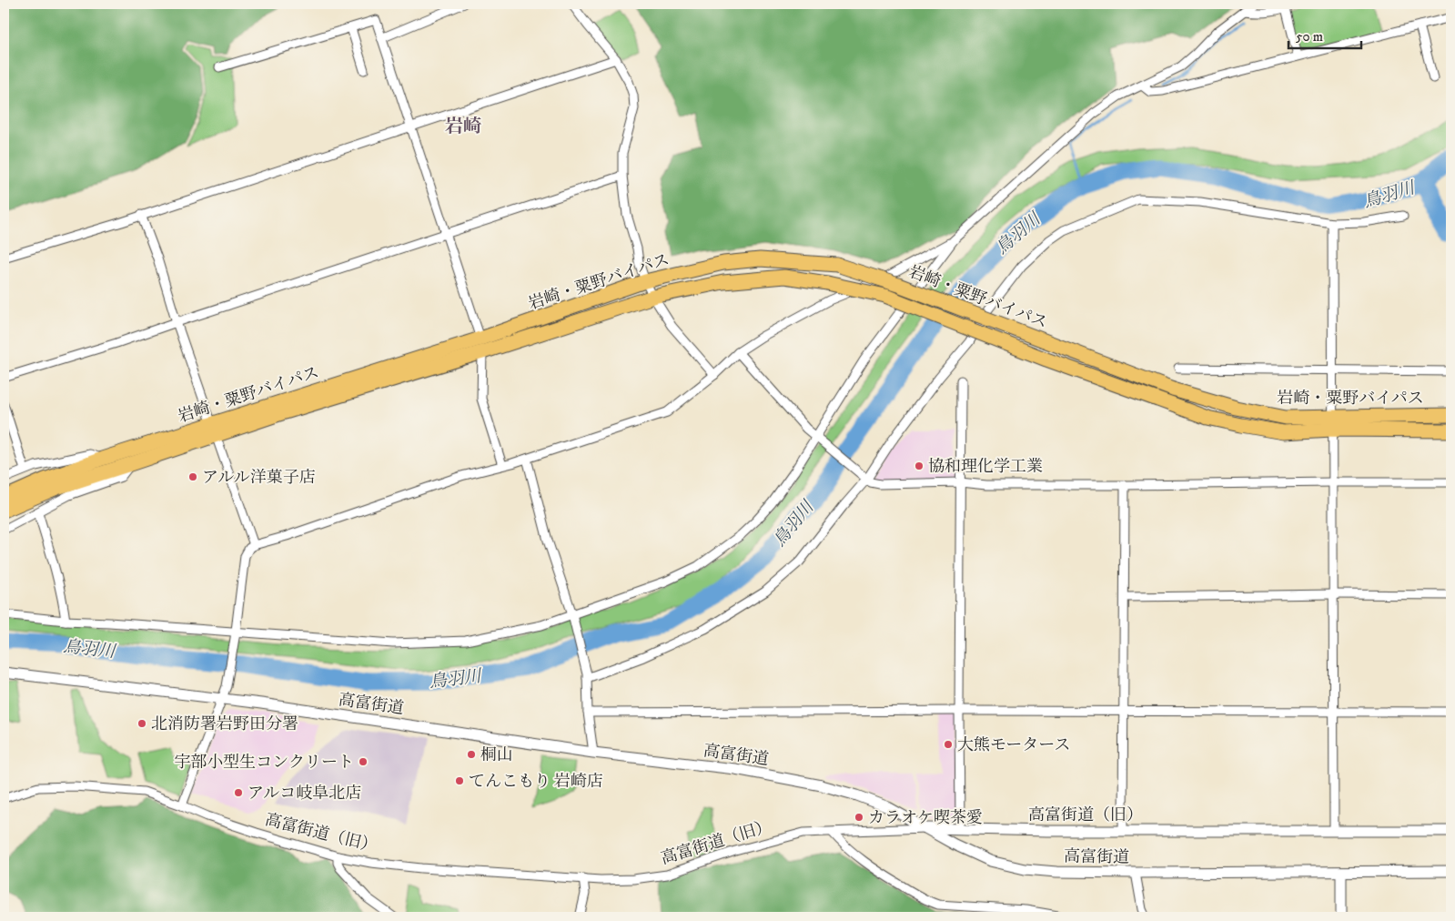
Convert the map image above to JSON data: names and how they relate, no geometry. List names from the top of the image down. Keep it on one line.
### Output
{"streets":{"highway":["岩崎・粟野バイパス"],"street":["高富街道","高富街道（旧）"]},"crossings":[["高富街道","高富街道（旧）"]],"districts":["岩崎"],"water":["鳥羽川"],"places":["協和理化学工業","アルル洋菓子店","北消防署岩野田分署","大熊モータース","桐山","宇部小型生コンクリート","てんこもり 岩崎店","アルコ岐阜北店","カラオケ喫茶愛"],"scale_bar":"50 m"}
